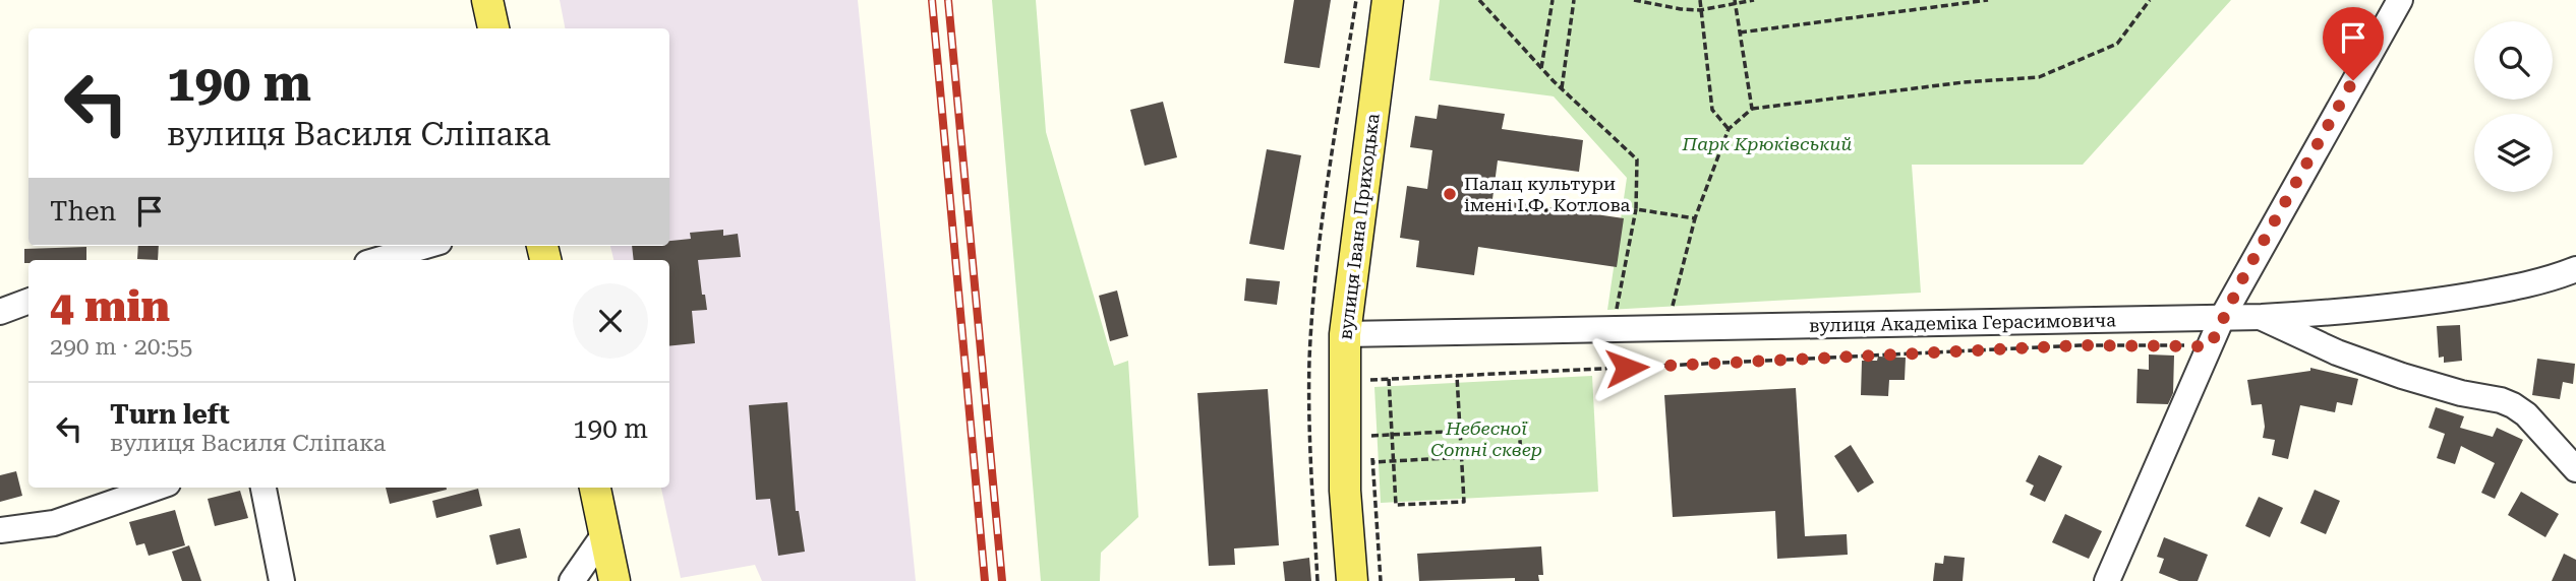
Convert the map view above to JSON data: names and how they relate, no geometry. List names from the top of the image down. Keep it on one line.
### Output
{"streets":{"main road":["вулиця Івана Приходька"],"street":["вулиця Академіка Герасимовича"]},"crossings":[["вулиця Івана Приходька","вулиця Академіка Герасимовича"]],"parks":["Парк Крюківський","Небесної Сотні сквер"],"places":["Палац культури імені І.Ф. Котлова"],"page":{"turn":["190 m","вулиця Василя Сліпака"],"then":"Then","heading":["4 min","290 m · 20:55"],"list":[{"name":"Turn left","note":"вулиця Василя Сліпака","value":"190 m"}]}}
